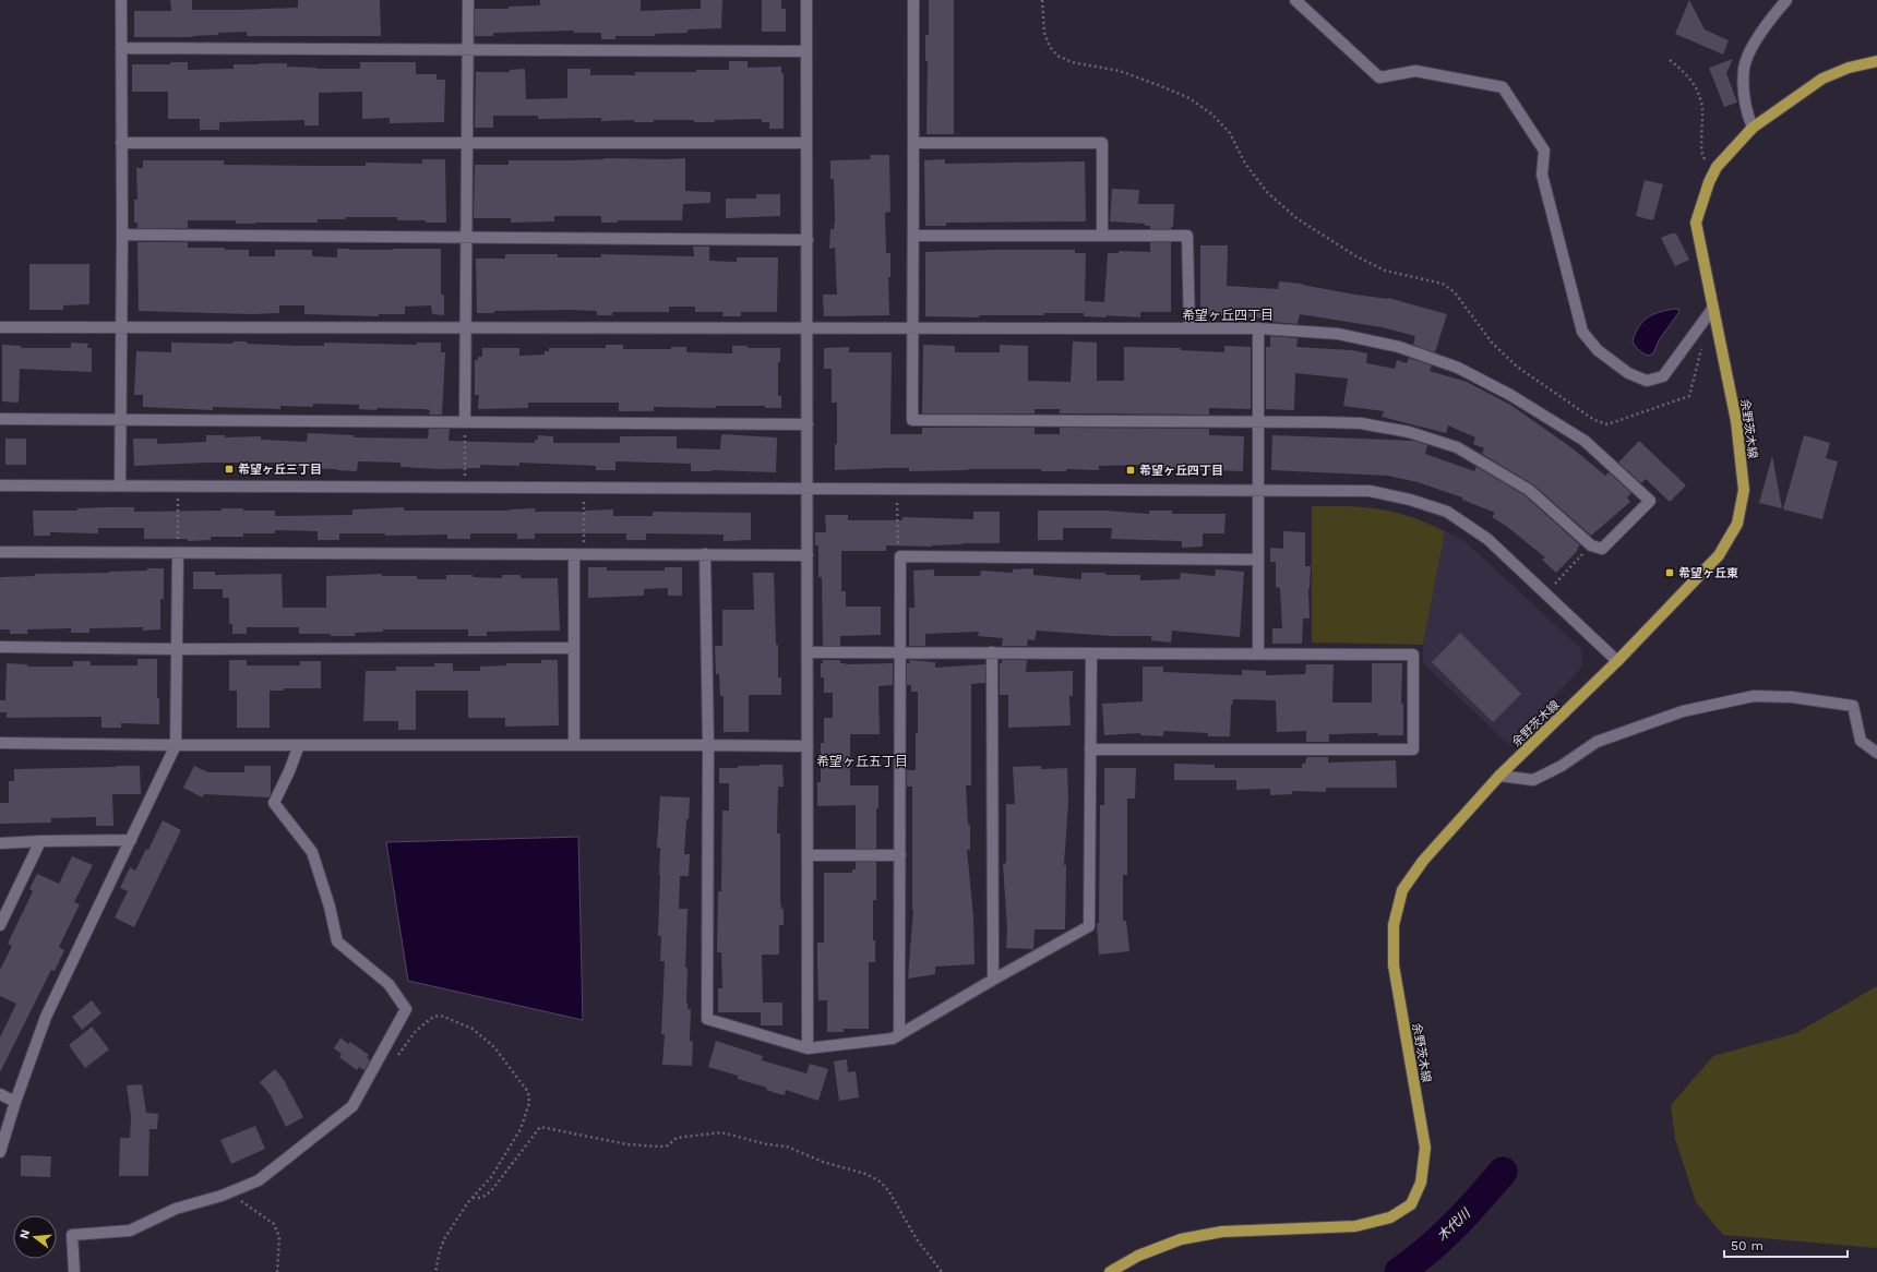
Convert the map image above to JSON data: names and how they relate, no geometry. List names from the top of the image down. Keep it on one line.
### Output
{"streets":{"main road":["余野茨木線"]},"districts":["希望ヶ丘四丁目","希望ヶ丘五丁目"],"water":["木代川"],"places":{"transit":["希望ヶ丘三丁目","希望ヶ丘四丁目","希望ヶ丘東"]},"scale_bar":"50 m","north":"left"}
